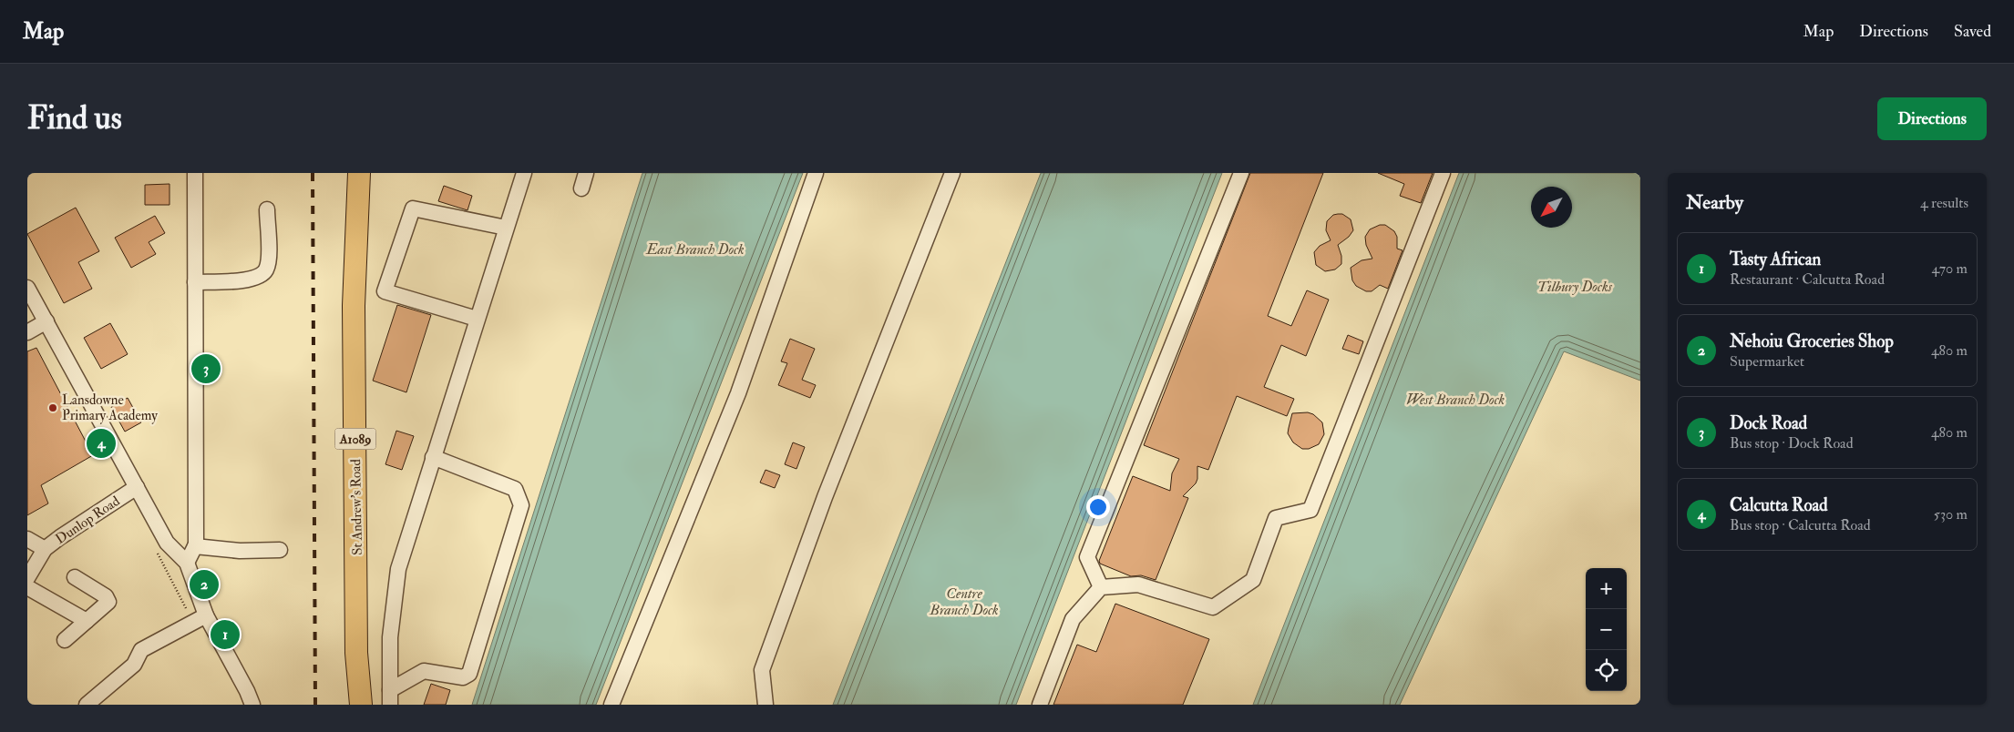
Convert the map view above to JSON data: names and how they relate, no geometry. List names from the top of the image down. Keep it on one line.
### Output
{"streets":{"highway":["A1089","St Andrew's Road"],"street":["Dunlop Road"]},"water":["East Branch Dock","Tilbury Docks","West Branch Dock","Centre Branch Dock"],"places":["Lansdowne Primary Academy"],"north":"bottom left","page":{"header":"Map","nav":["Map","Directions","Saved"],"buttons":"Directions","title":"Find us","heading":["Nearby","4 results"],"list":[{"mark":"1","name":"Tasty African","note":"Restaurant · Calcutta Road","value":"470 m"},{"mark":"2","name":"Nehoiu Groceries Shop","note":"Supermarket","value":"480 m"},{"mark":"3","name":"Dock Road","note":"Bus stop · Dock Road","value":"480 m"},{"mark":"4","name":"Calcutta Road","note":"Bus stop · Calcutta Road","value":"530 m"}],"pins":["3","4","2","1"],"map_buttons":["+","−"]}}
